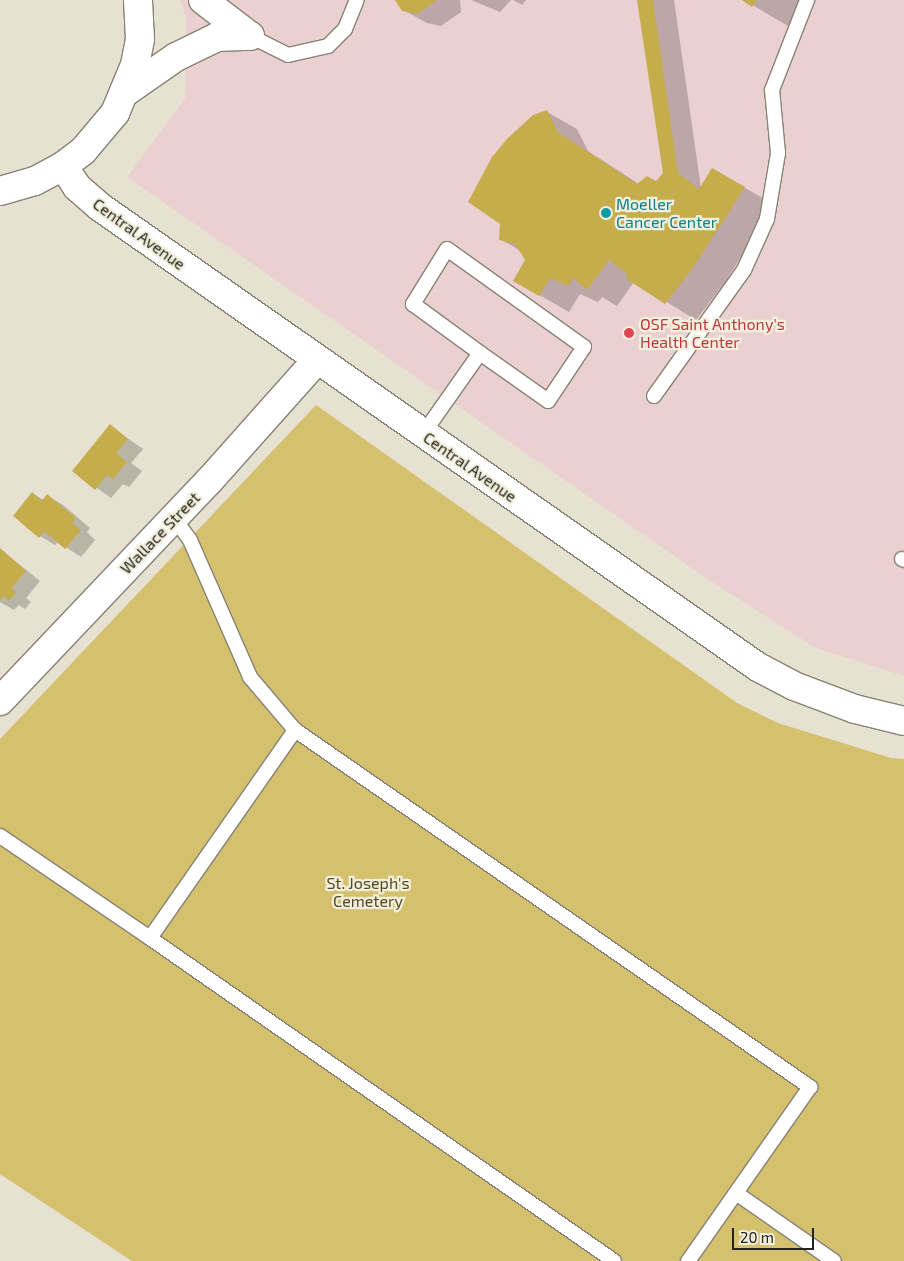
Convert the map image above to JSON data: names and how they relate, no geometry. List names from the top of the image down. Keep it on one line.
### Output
{"streets":{"street":["Central Avenue","Wallace Street"]},"crossings":[["Central Avenue","Wallace Street"]],"parks":["St. Joseph's Cemetery"],"places":["Moeller Cancer Center","OSF Saint Anthony's Health Center"],"scale_bar":"20 m"}
